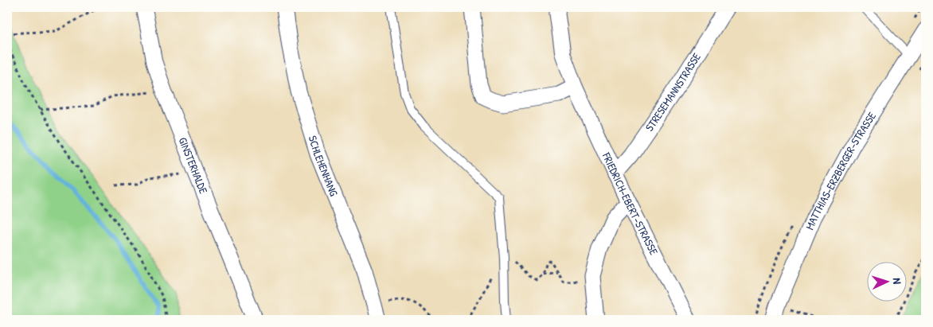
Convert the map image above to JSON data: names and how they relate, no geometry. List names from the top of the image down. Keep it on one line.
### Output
{"streets":{"street":["STRESEMANNSTRASSE","GINSTERHALDE","SCHLEHENHANG","MATTHIAS-ERZBERGER-STRASSE","FRIEDRICH-EBERT-STRASSE"]},"crossings":[["STRESEMANNSTRASSE","FRIEDRICH-EBERT-STRASSE"]],"north":"right"}
